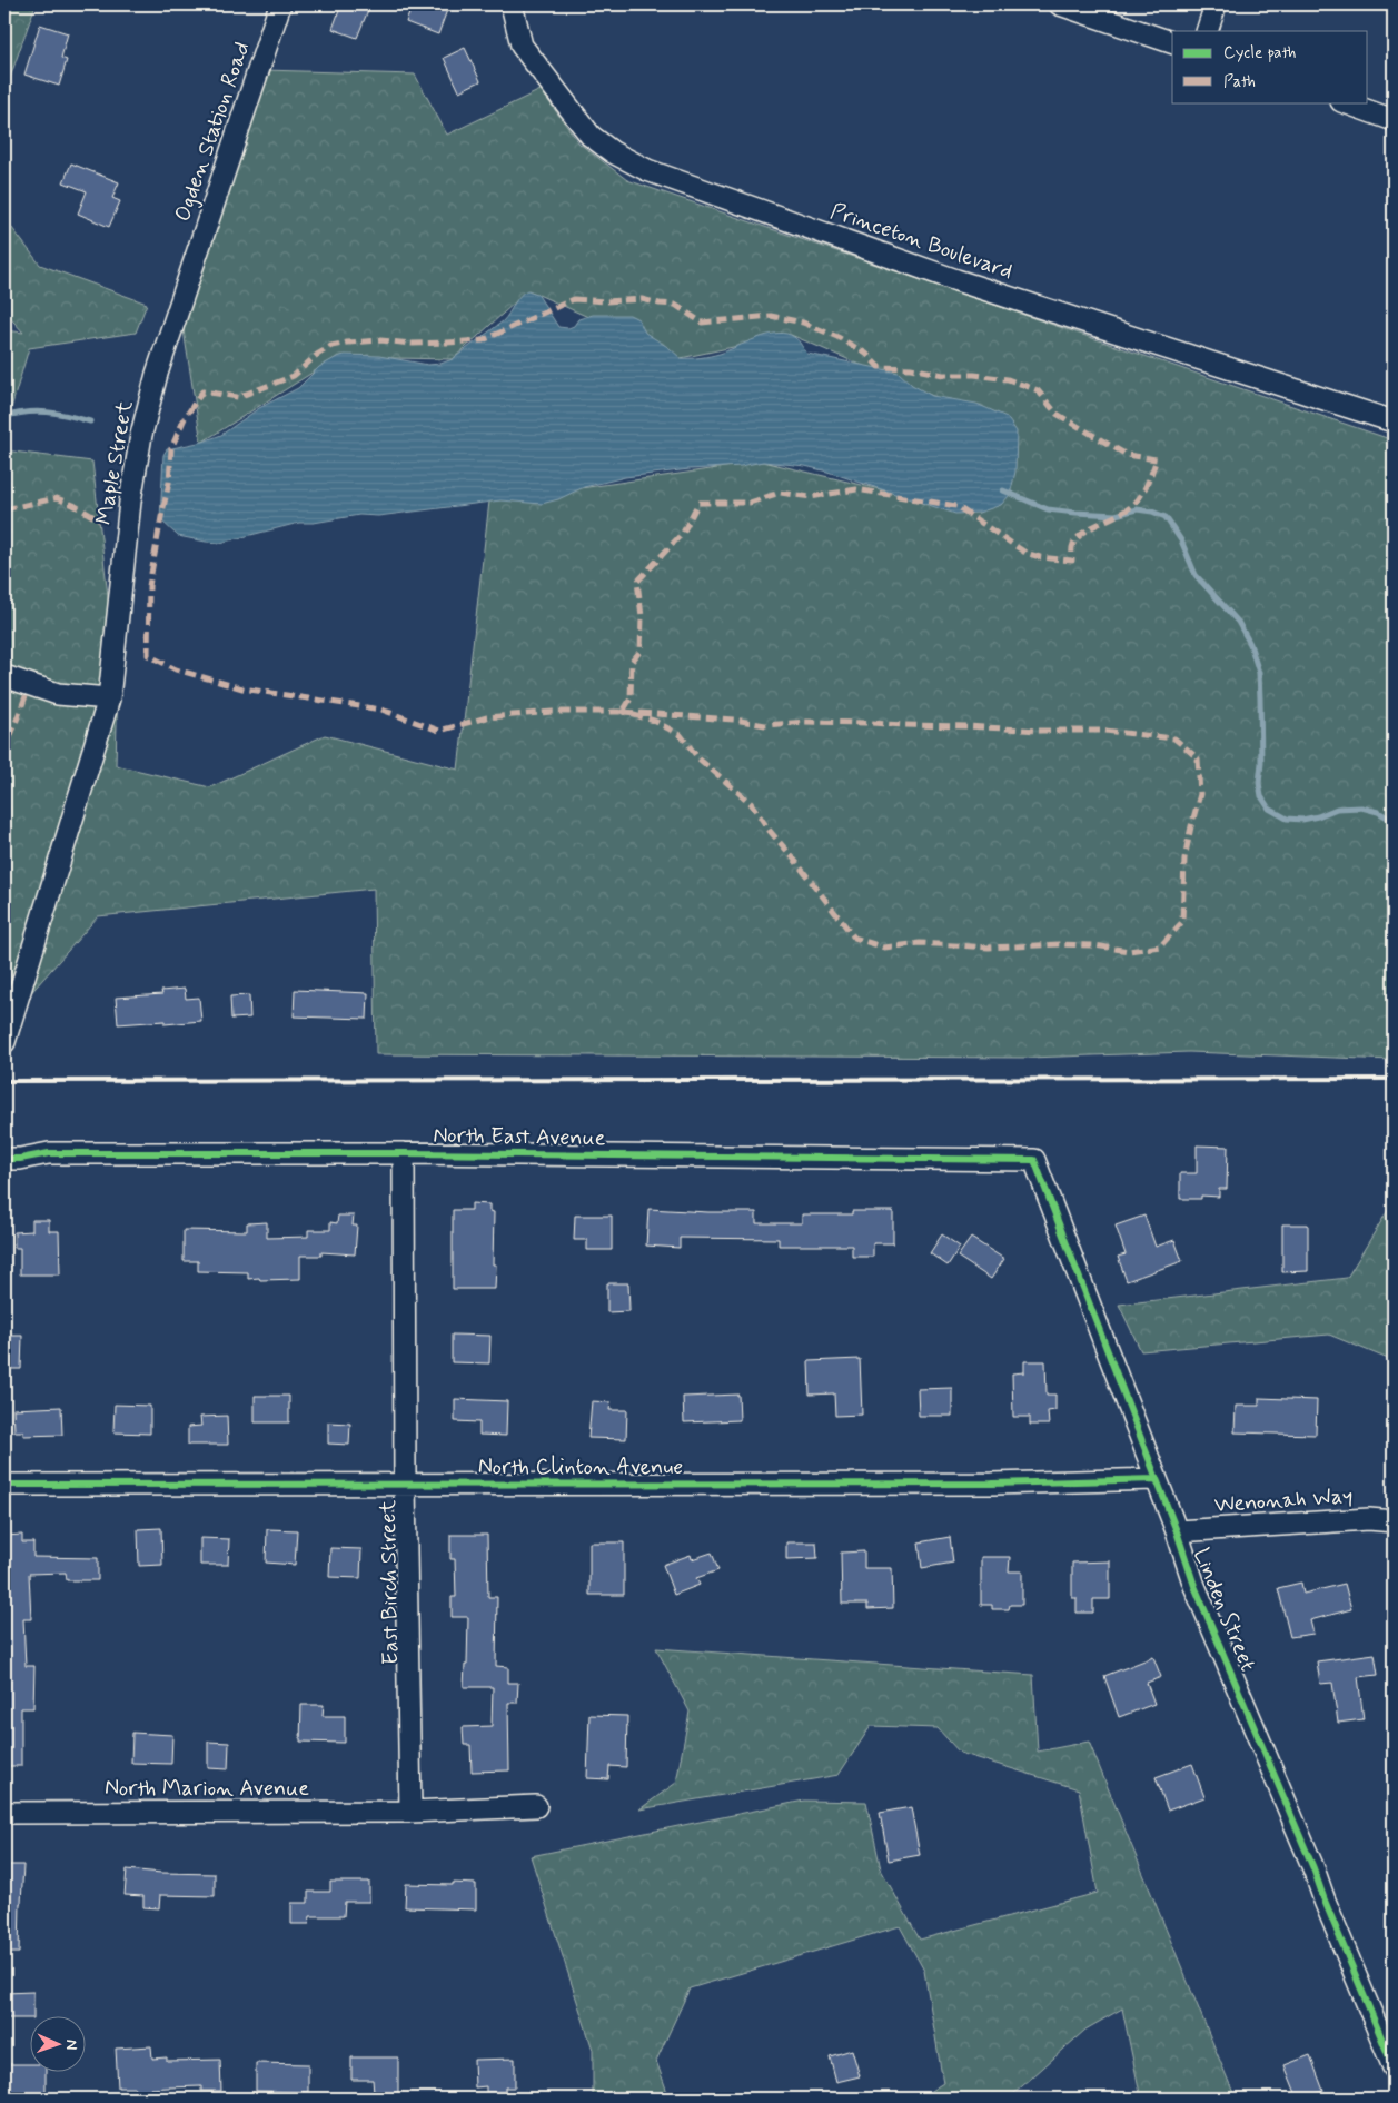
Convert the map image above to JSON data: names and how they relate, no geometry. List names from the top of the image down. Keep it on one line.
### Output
{"streets":{"street":["Ogden Station Road","Princeton Boulevard","Maple Street","North East Avenue","North Clinton Avenue","Wenonah Way","East Birch Street","Linden Street","North Marion Avenue"]},"crossings":[["Ogden Station Road","Maple Street"],["North East Avenue","East Birch Street"],["North East Avenue","Linden Street"],["North Clinton Avenue","East Birch Street"],["North Clinton Avenue","Linden Street"],["Wenonah Way","Linden Street"],["East Birch Street","North Marion Avenue"]],"legend":["Cycle path","Path"],"north":"right"}
